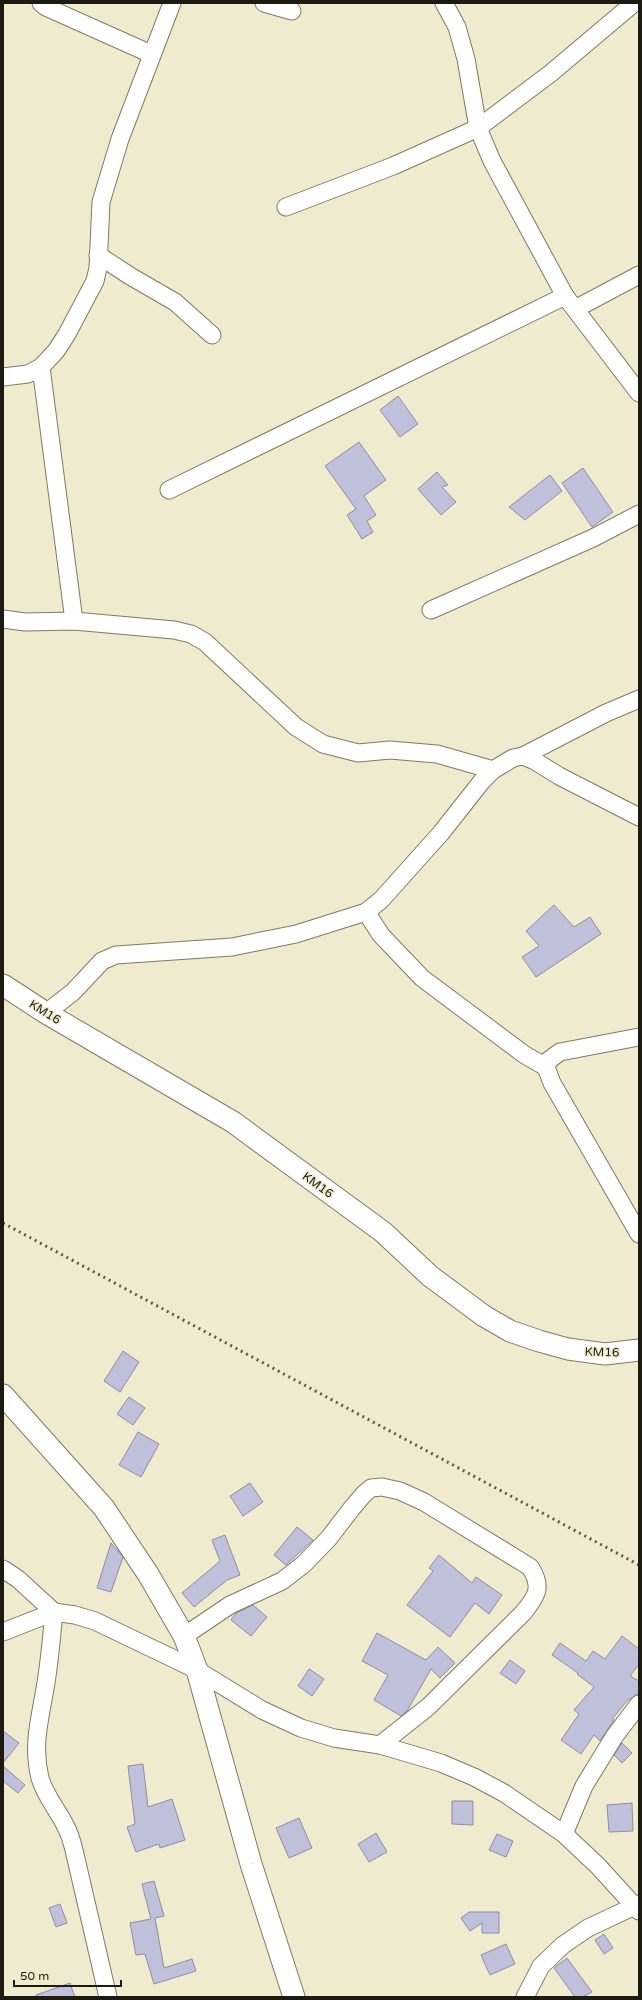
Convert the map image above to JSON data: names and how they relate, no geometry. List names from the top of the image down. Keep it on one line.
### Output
{"streets":{"street":["KM16"]},"scale_bar":"50 m"}
